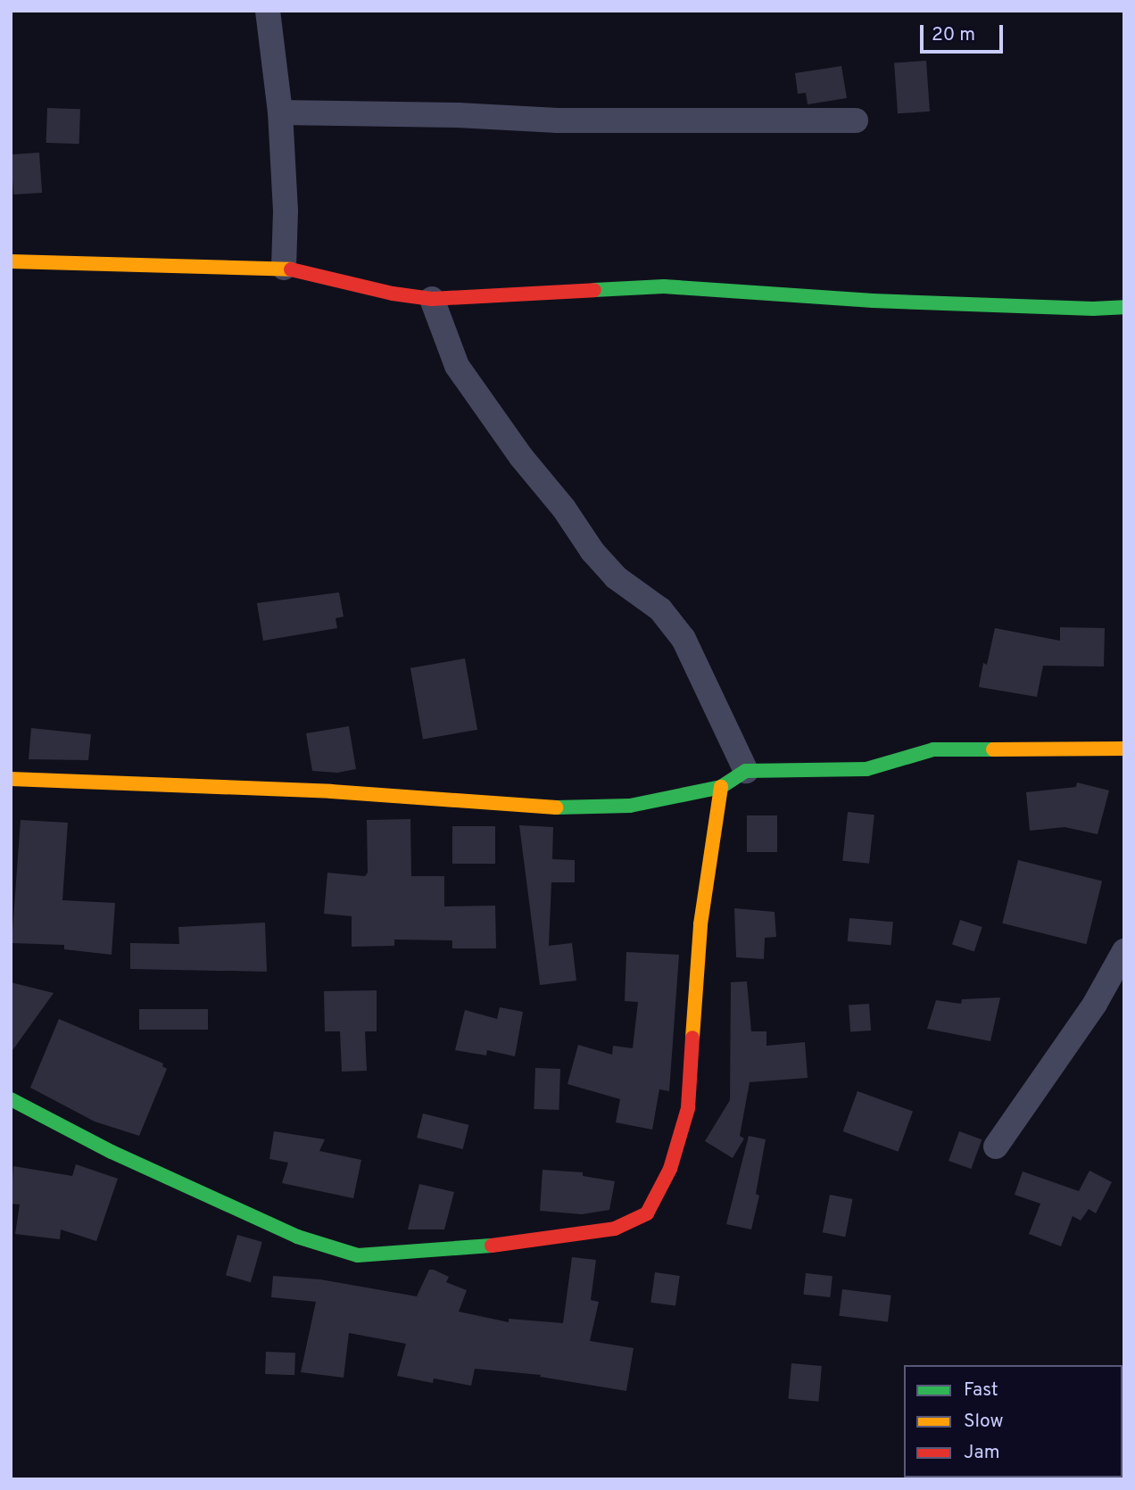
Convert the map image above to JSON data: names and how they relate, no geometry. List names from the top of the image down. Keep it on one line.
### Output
{"legend":["Fast","Slow","Jam"],"scale_bar":"20 m"}
